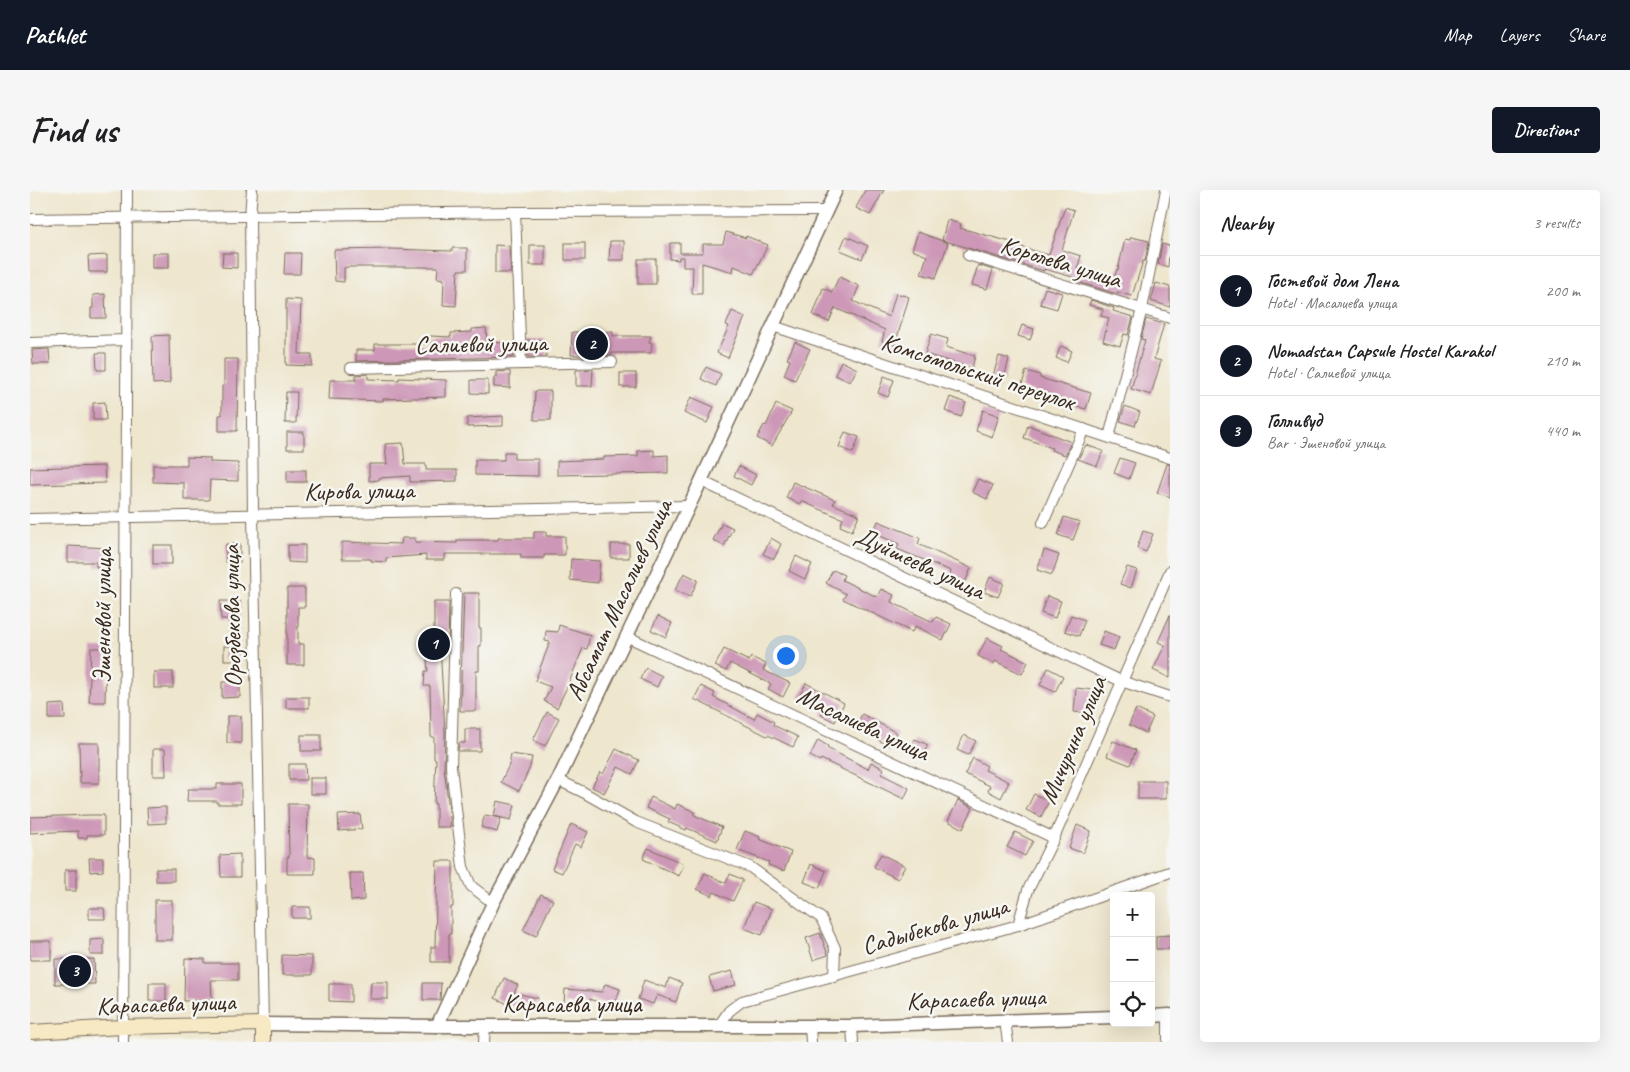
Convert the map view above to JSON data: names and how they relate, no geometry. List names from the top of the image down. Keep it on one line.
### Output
{"streets":{"main road":["Орозбекова улица","Карасаева улица"],"street":["Королева улица","Салиевой улица","Комсомольский переулок","Кирова улица","Дуйшеева улица","Абсамат Масалиев улица","Эшеновой улица","Масалиева улица","Мичурина улица","Садыбекова улица"]},"crossings":[["Королева улица","Комсомольский переулок"],["Комсомольский переулок","Абсамат Масалиев улица"],["Кирова улица","Абсамат Масалиев улица"],["Кирова улица","Эшеновой улица"],["Кирова улица","Орозбекова улица"],["Дуйшеева улица","Абсамат Масалиев улица"],["Дуйшеева улица","Мичурина улица"],["Абсамат Масалиев улица","Масалиева улица"],["Абсамат Масалиев улица","Карасаева улица"],["Эшеновой улица","Карасаева улица"],["Орозбекова улица","Карасаева улица"],["Масалиева улица","Мичурина улица"],["Мичурина улица","Садыбекова улица"],["Садыбекова улица","Карасаева улица"]],"page":{"header":"Pathlet","nav":["Map","Layers","Share"],"buttons":"Directions","title":"Find us","heading":["Nearby","3 results"],"list":[{"mark":"1","name":"Гостевой дом Лена","note":"Hotel · Масалиева улица","value":"200 m"},{"mark":"2","name":"Nomadstan Capsule Hostel Karakol","note":"Hotel · Салиевой улица","value":"210 m"},{"mark":"3","name":"Голливуд","note":"Bar · Эшеновой улица","value":"440 m"}],"pins":["2","1","3"],"map_buttons":["+","−"]}}
